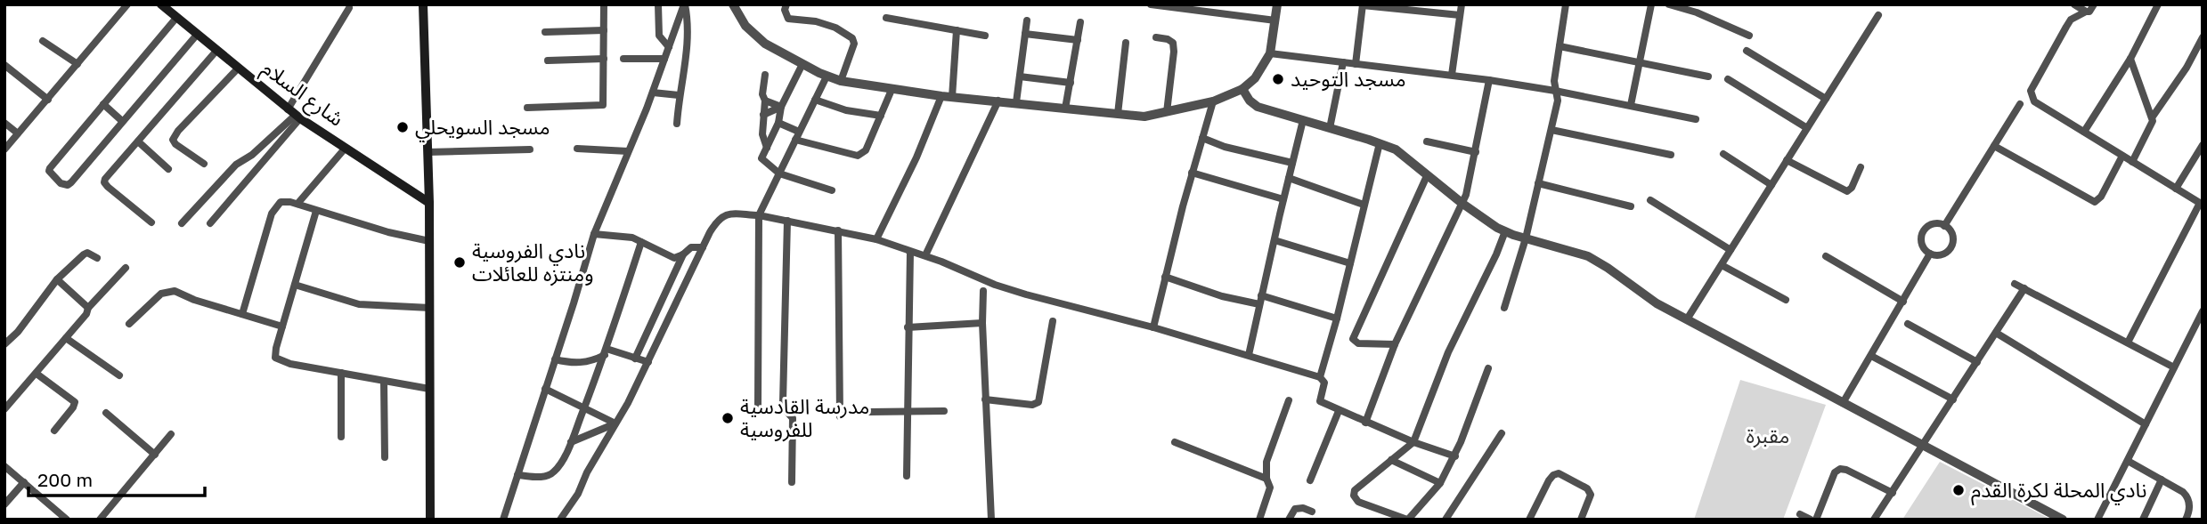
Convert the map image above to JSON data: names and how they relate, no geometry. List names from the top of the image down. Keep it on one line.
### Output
{"streets":{"main road":["شارع السلام"]},"parks":["مقبرة"],"places":["مسجد التوحيد","مسجد السويحلي","نادي الفروسية ومنتزه للعائلات","مدرسة القادسية للفروسية","نادي المحلة لكرة القدم"],"scale_bar":"200 m"}
